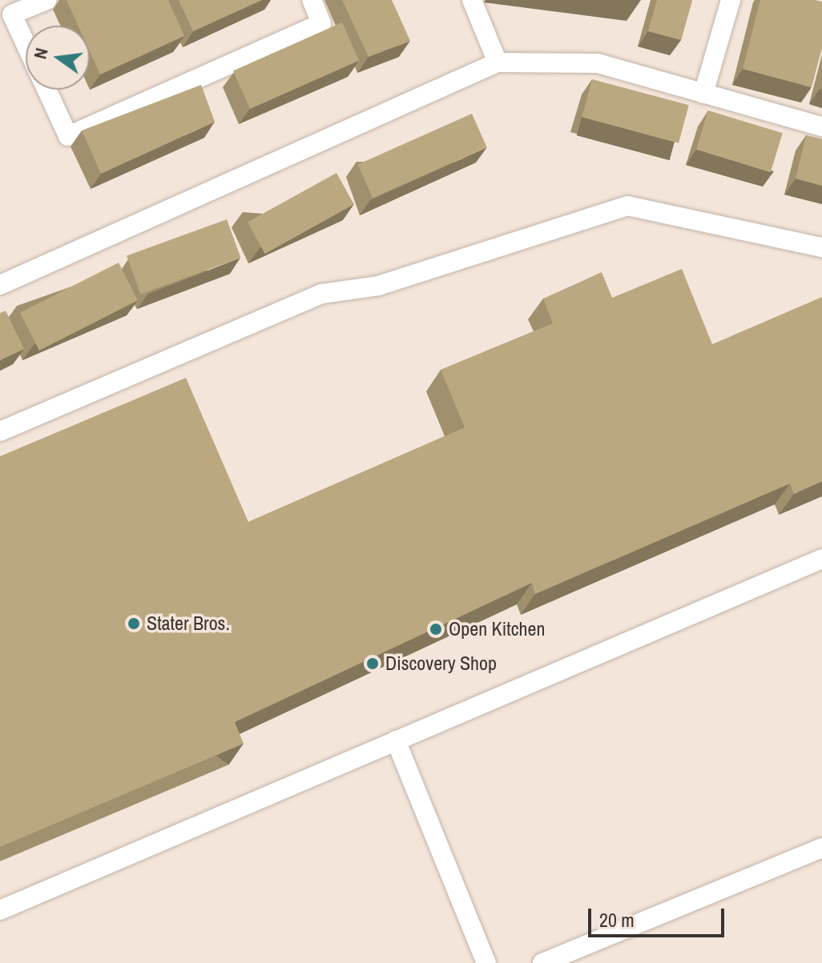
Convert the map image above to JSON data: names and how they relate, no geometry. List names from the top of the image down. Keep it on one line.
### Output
{"places":["Stater Bros.","Open Kitchen","Discovery Shop"],"scale_bar":"20 m","north":"left"}
